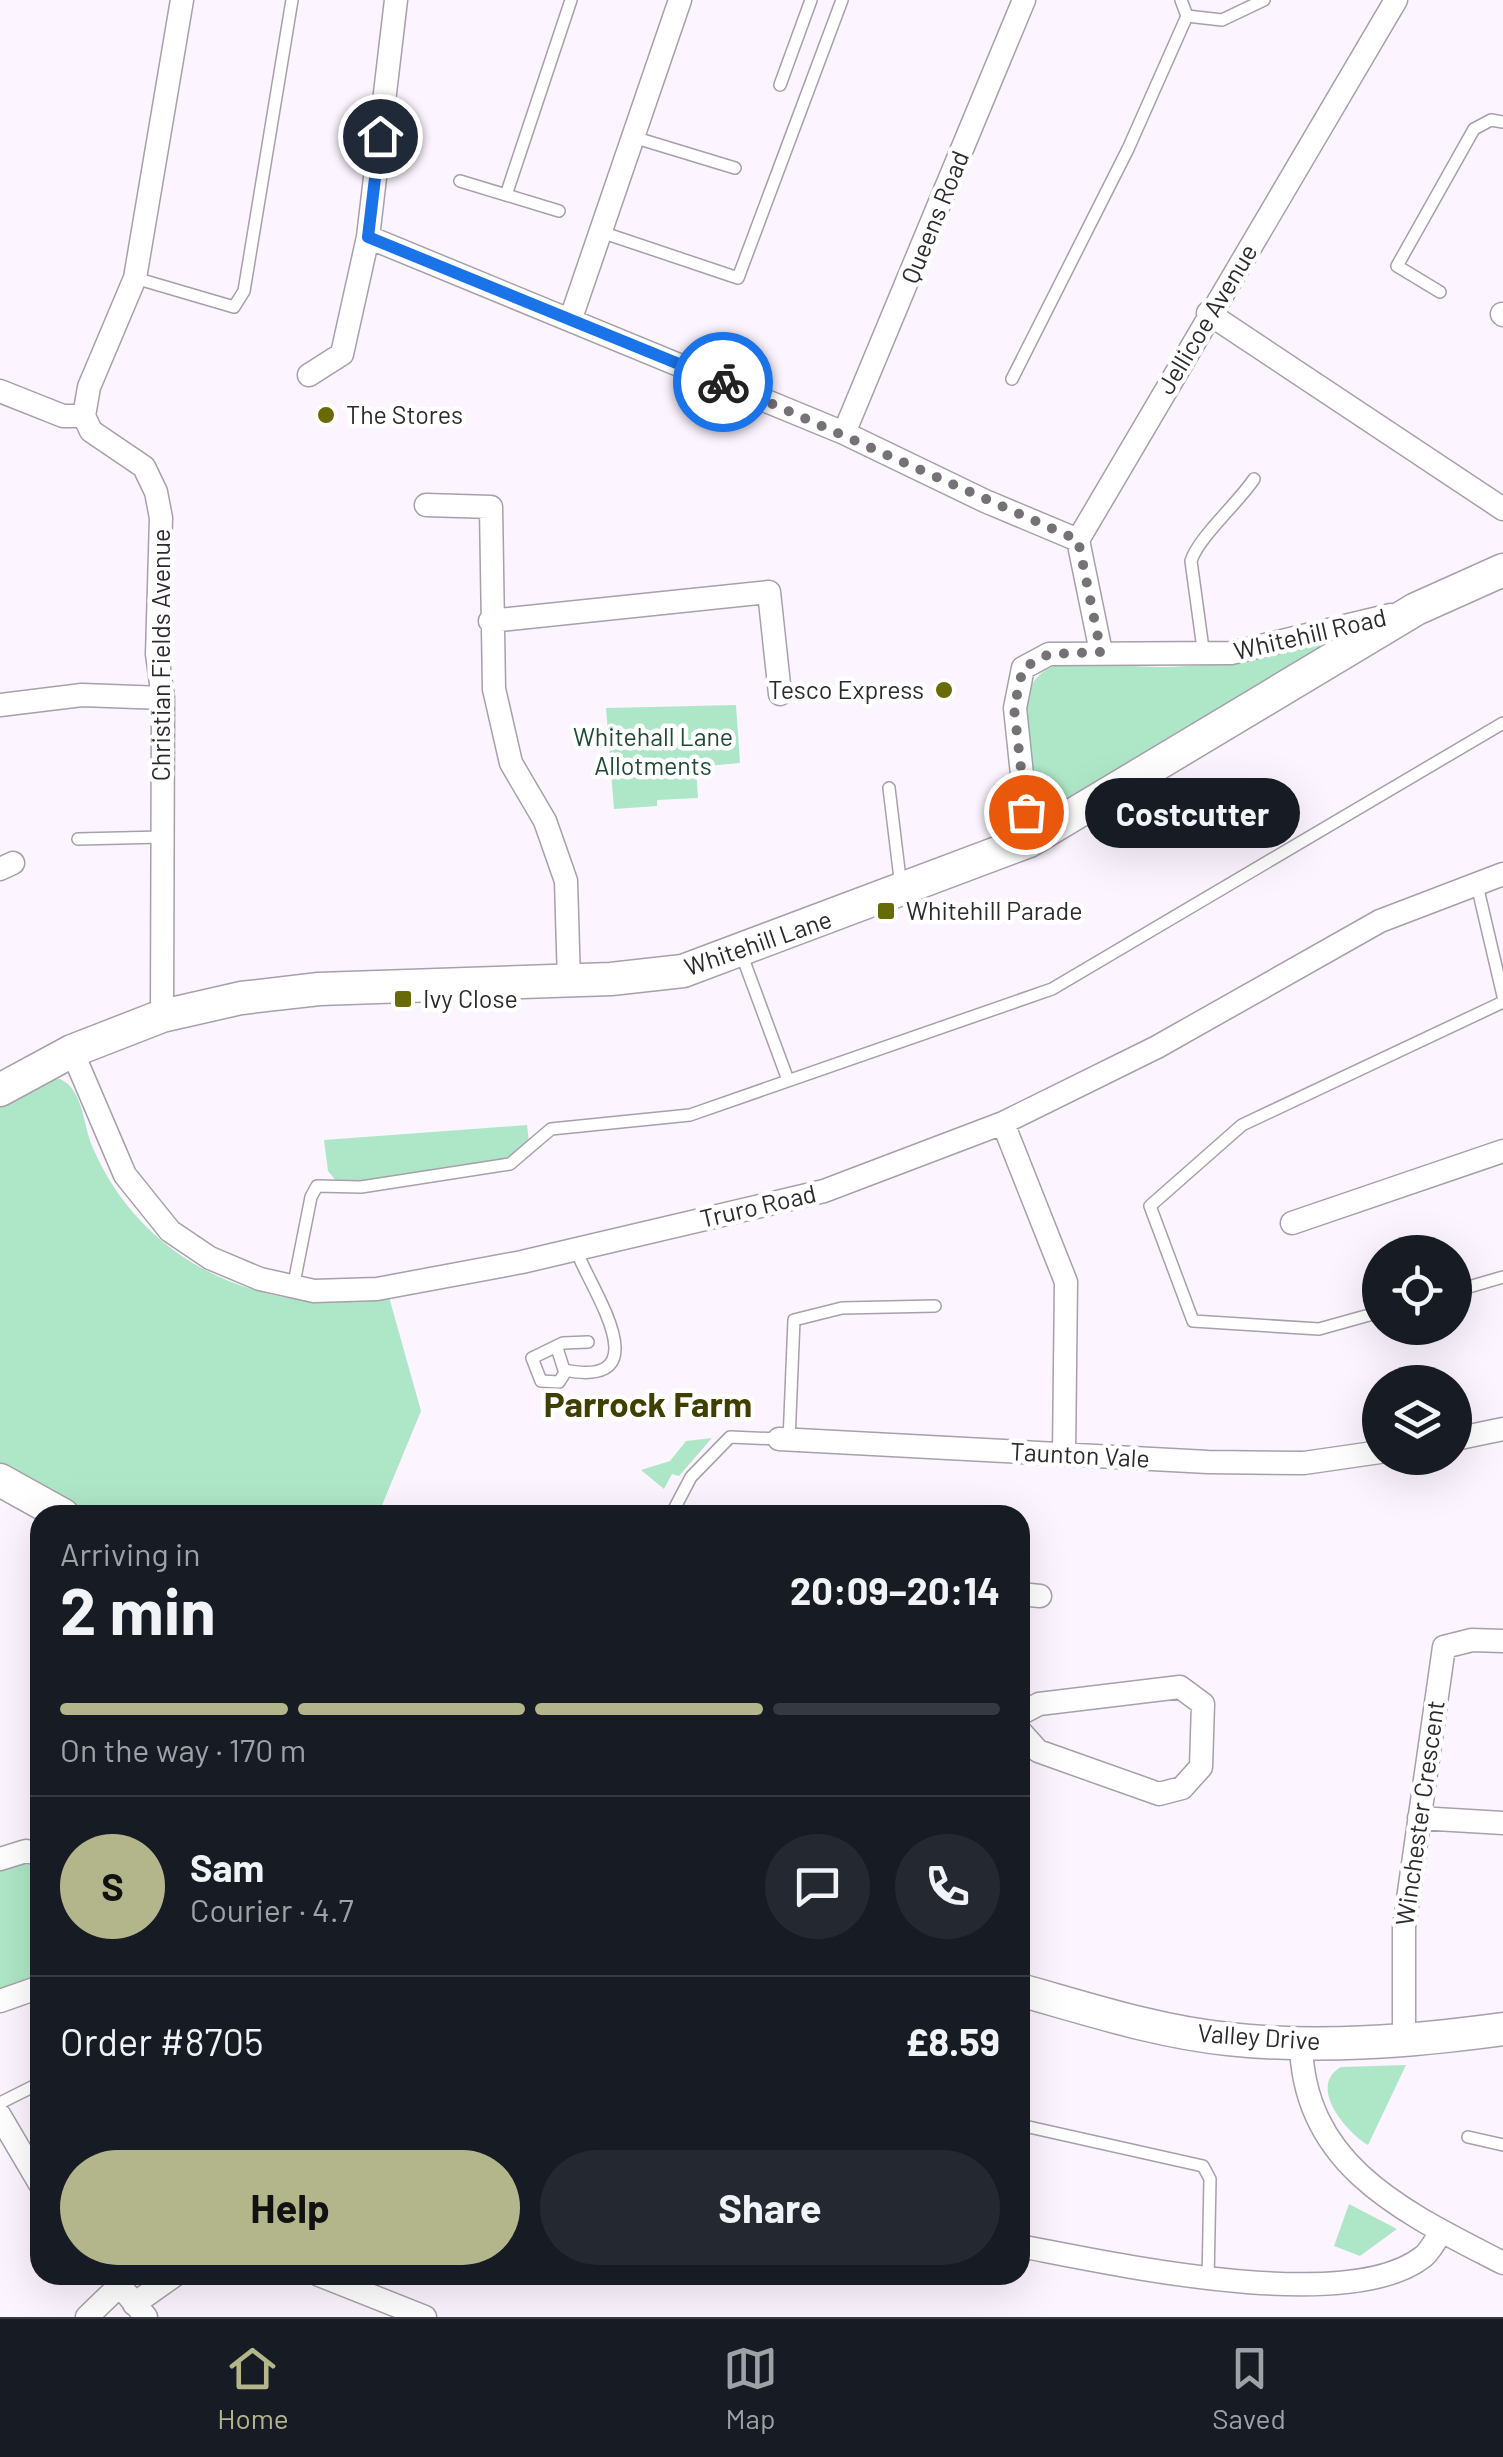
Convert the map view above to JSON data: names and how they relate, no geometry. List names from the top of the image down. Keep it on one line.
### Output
{"streets":{"street":["Queens Road","Jellicoe Avenue","Whitehill Road","Christian Fields Avenue","Whitehill Lane","Truro Road","Taunton Vale","Winchester Crescent","Valley Drive"]},"crossings":[["Whitehill Road","Whitehill Lane"],["Christian Fields Avenue","Whitehill Lane"],["Whitehill Lane","Truro Road"],["Winchester Crescent","Valley Drive"]],"districts":["Parrock Farm"],"parks":["Whitehall Lane Allotments"],"places":{"other":["The Stores","Tesco Express","Costcutter"],"transit":["Whitehill Parade","Ivy Close"]},"page":{"bubble":"Costcutter","heading":["2 min","Arriving in","20:09–20:14"],"panel":["Sam","Courier · 4.7","Order #8705","£8.59"],"bar":"On the way · 170 m","round":"S","buttons":["Help","Share"],"tabs":["Home","Map","Saved"]}}
